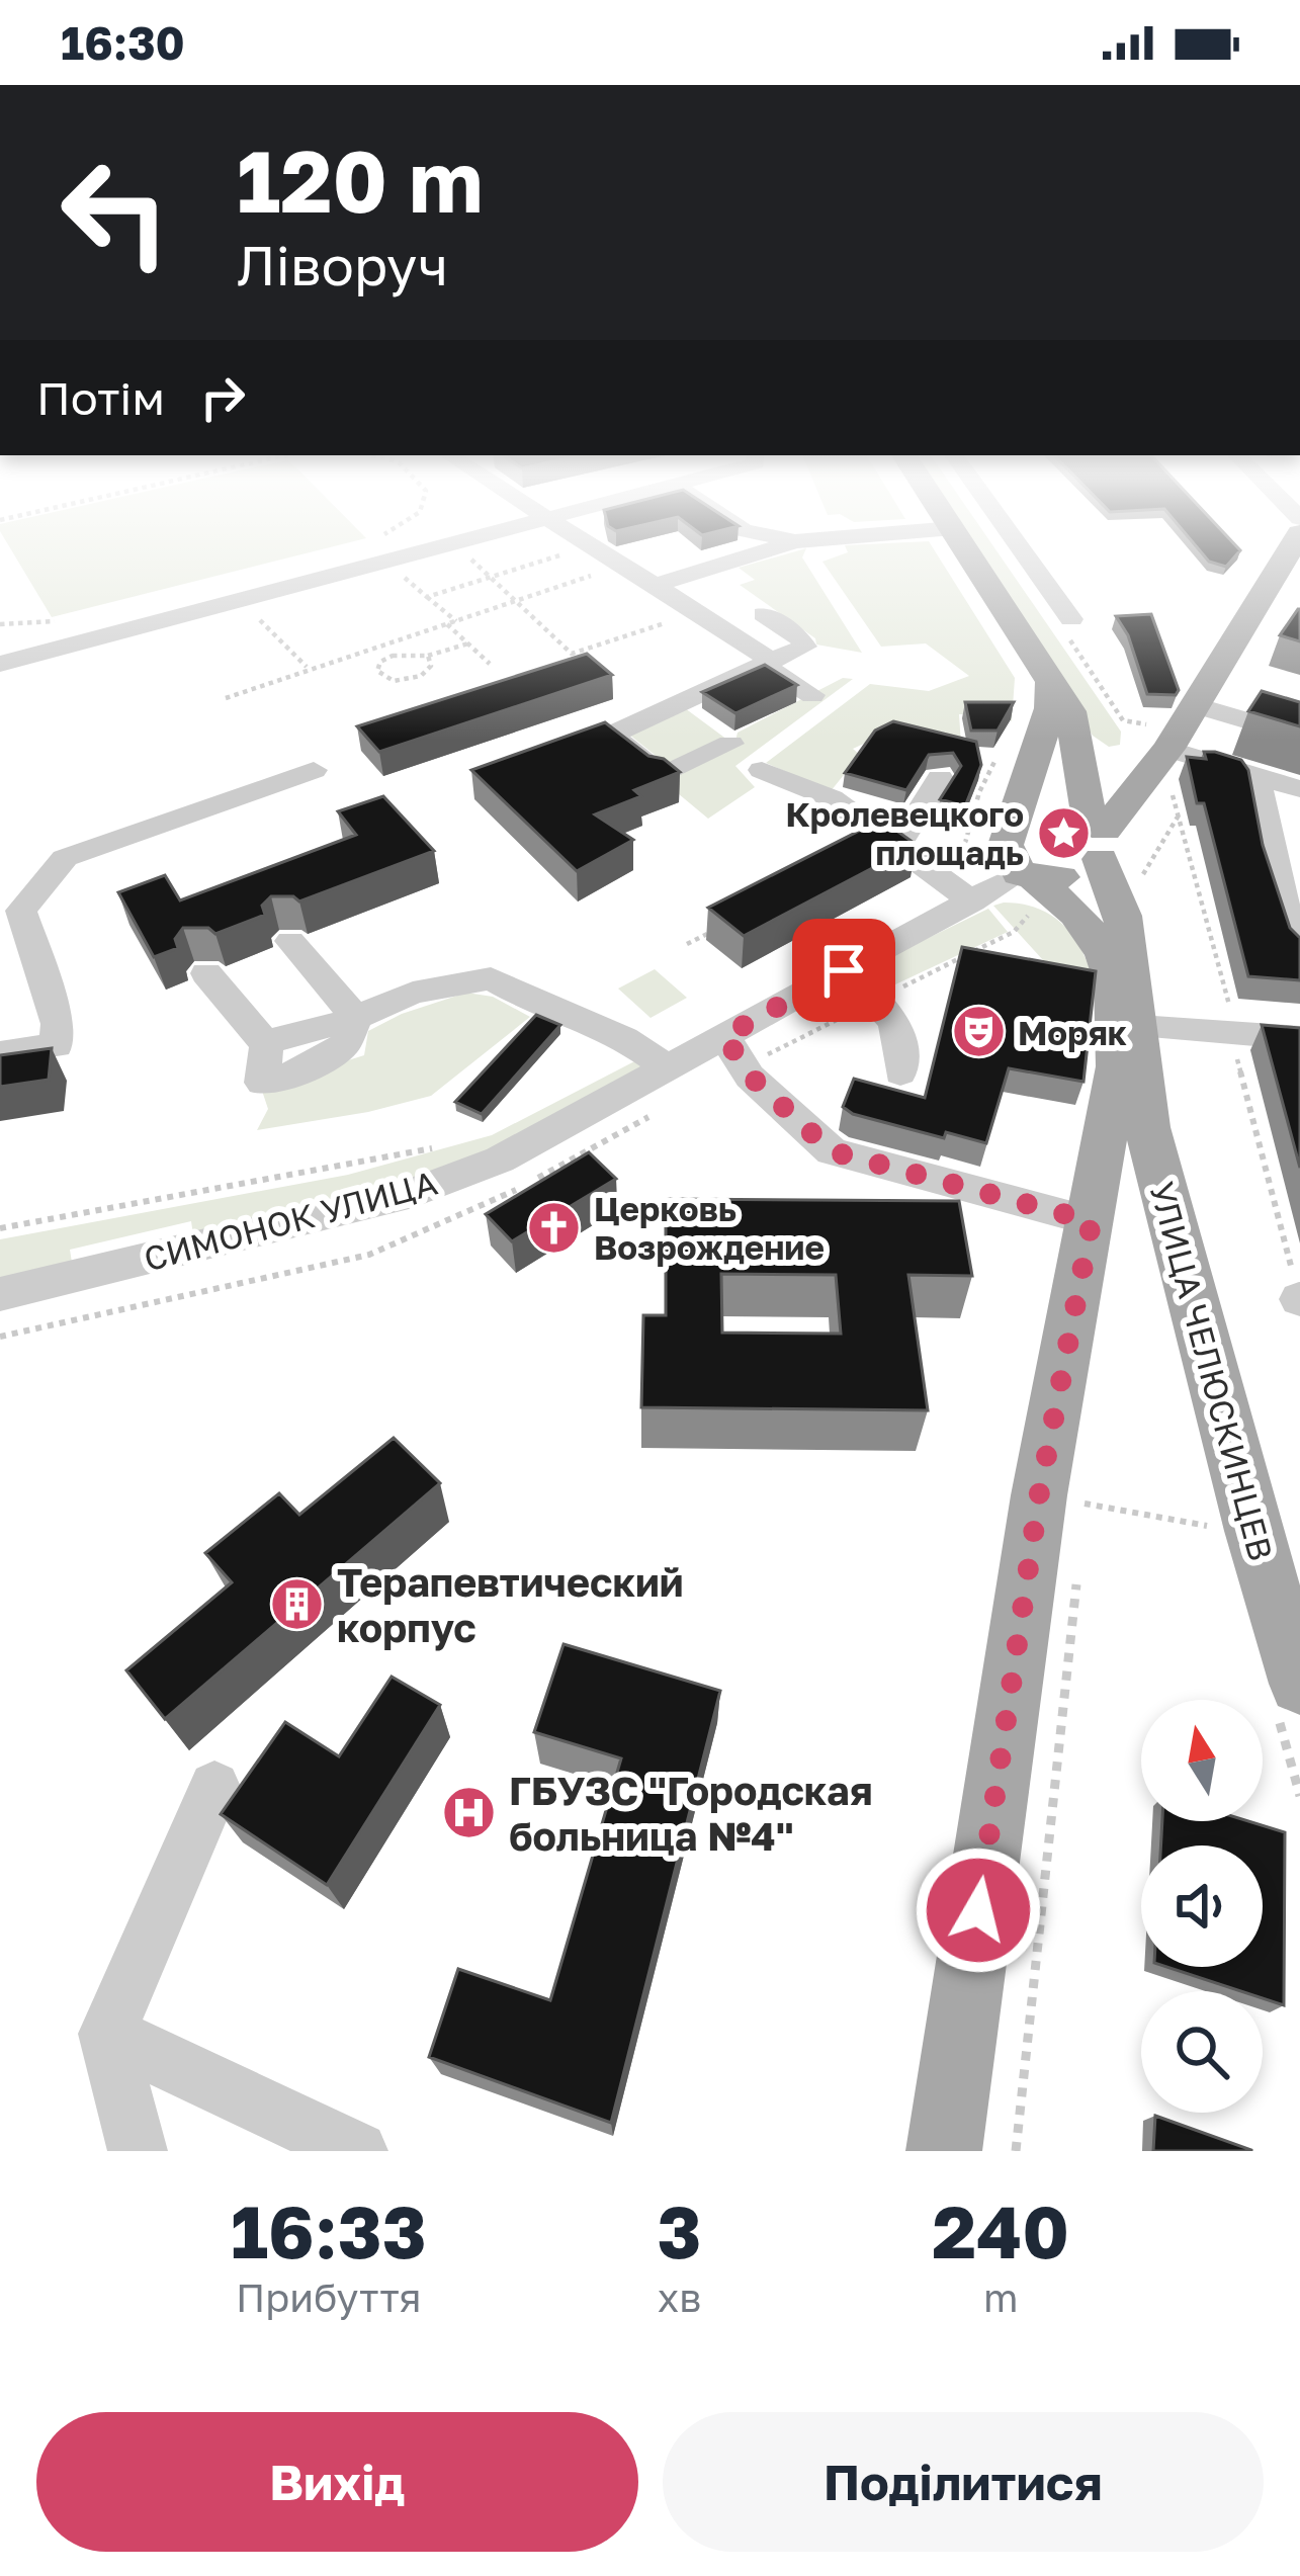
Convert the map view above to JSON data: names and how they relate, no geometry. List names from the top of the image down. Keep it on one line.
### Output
{"streets":{"main road":["УЛИЦА ЧЕЛЮСКИНЦЕВ"],"street":["СИМОНОК УЛИЦА"]},"places":{"place":["Кролевецкого площадь"],"theatre":["Моряк"],"church":["Церковь Возрождение"],"building":["Терапевтический корпус"],"hospital":["ГБУЗС \"Городская больница №4\""]},"north":"top","page":{"status":"16:30","turn":["120 m","Ліворуч"],"then":"Потім","eta":["16:33","Прибуття","3","хв","240","m"],"buttons":["Вихід","Поділитися"]}}
